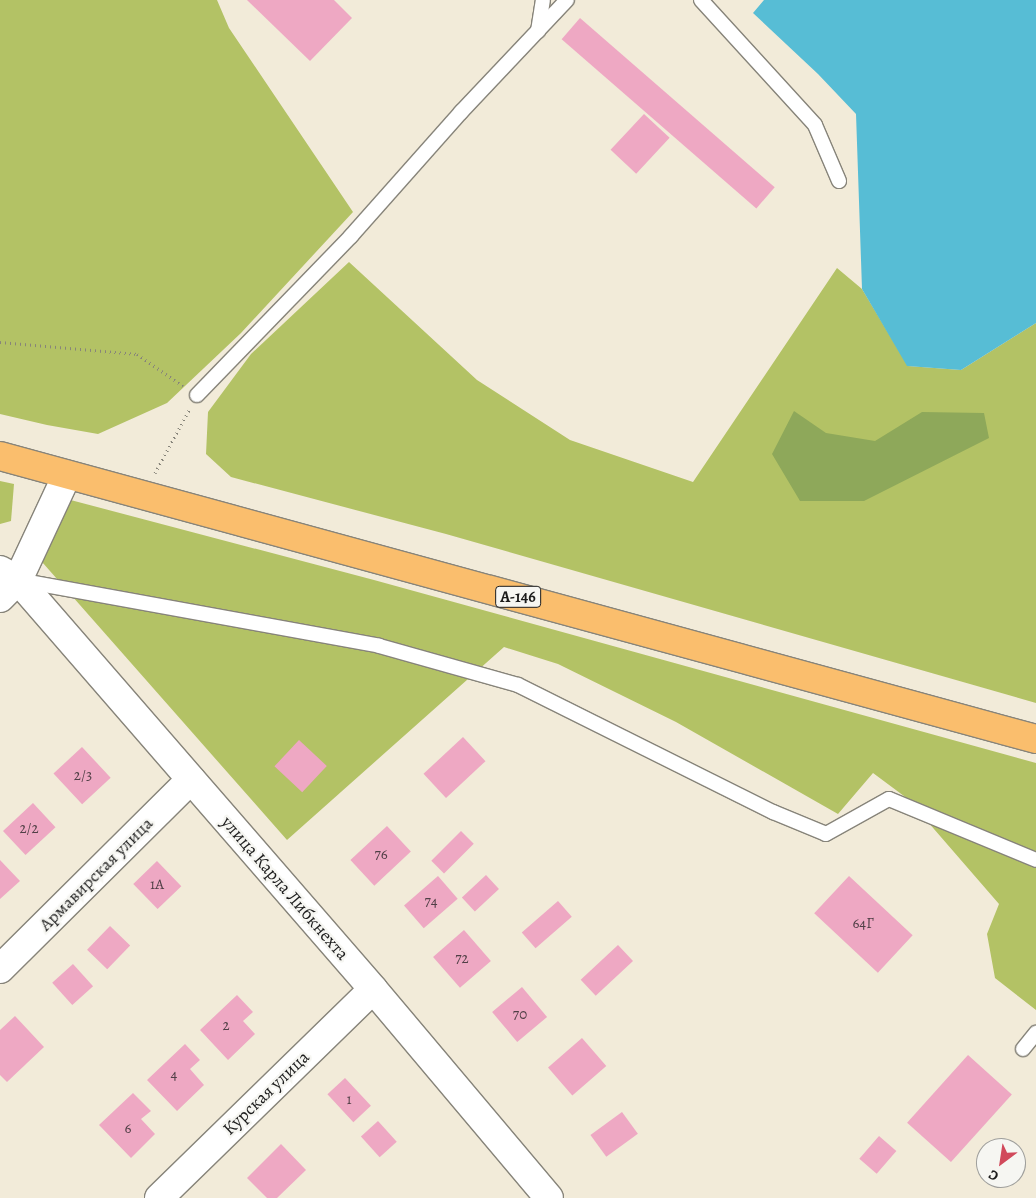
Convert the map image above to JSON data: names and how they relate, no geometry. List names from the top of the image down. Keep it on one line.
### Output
{"streets":{"highway":["А-146"],"street":["Армавирская улица","улица Карла Либкнехта","Курская улица"]},"crossings":[["Армавирская улица","улица Карла Либкнехта"],["улица Карла Либкнехта","Курская улица"]],"house_numbers":["2/3","2/2","76","1А","74","64Г","72","70","2","4","1","6"],"north":"bottom left"}
